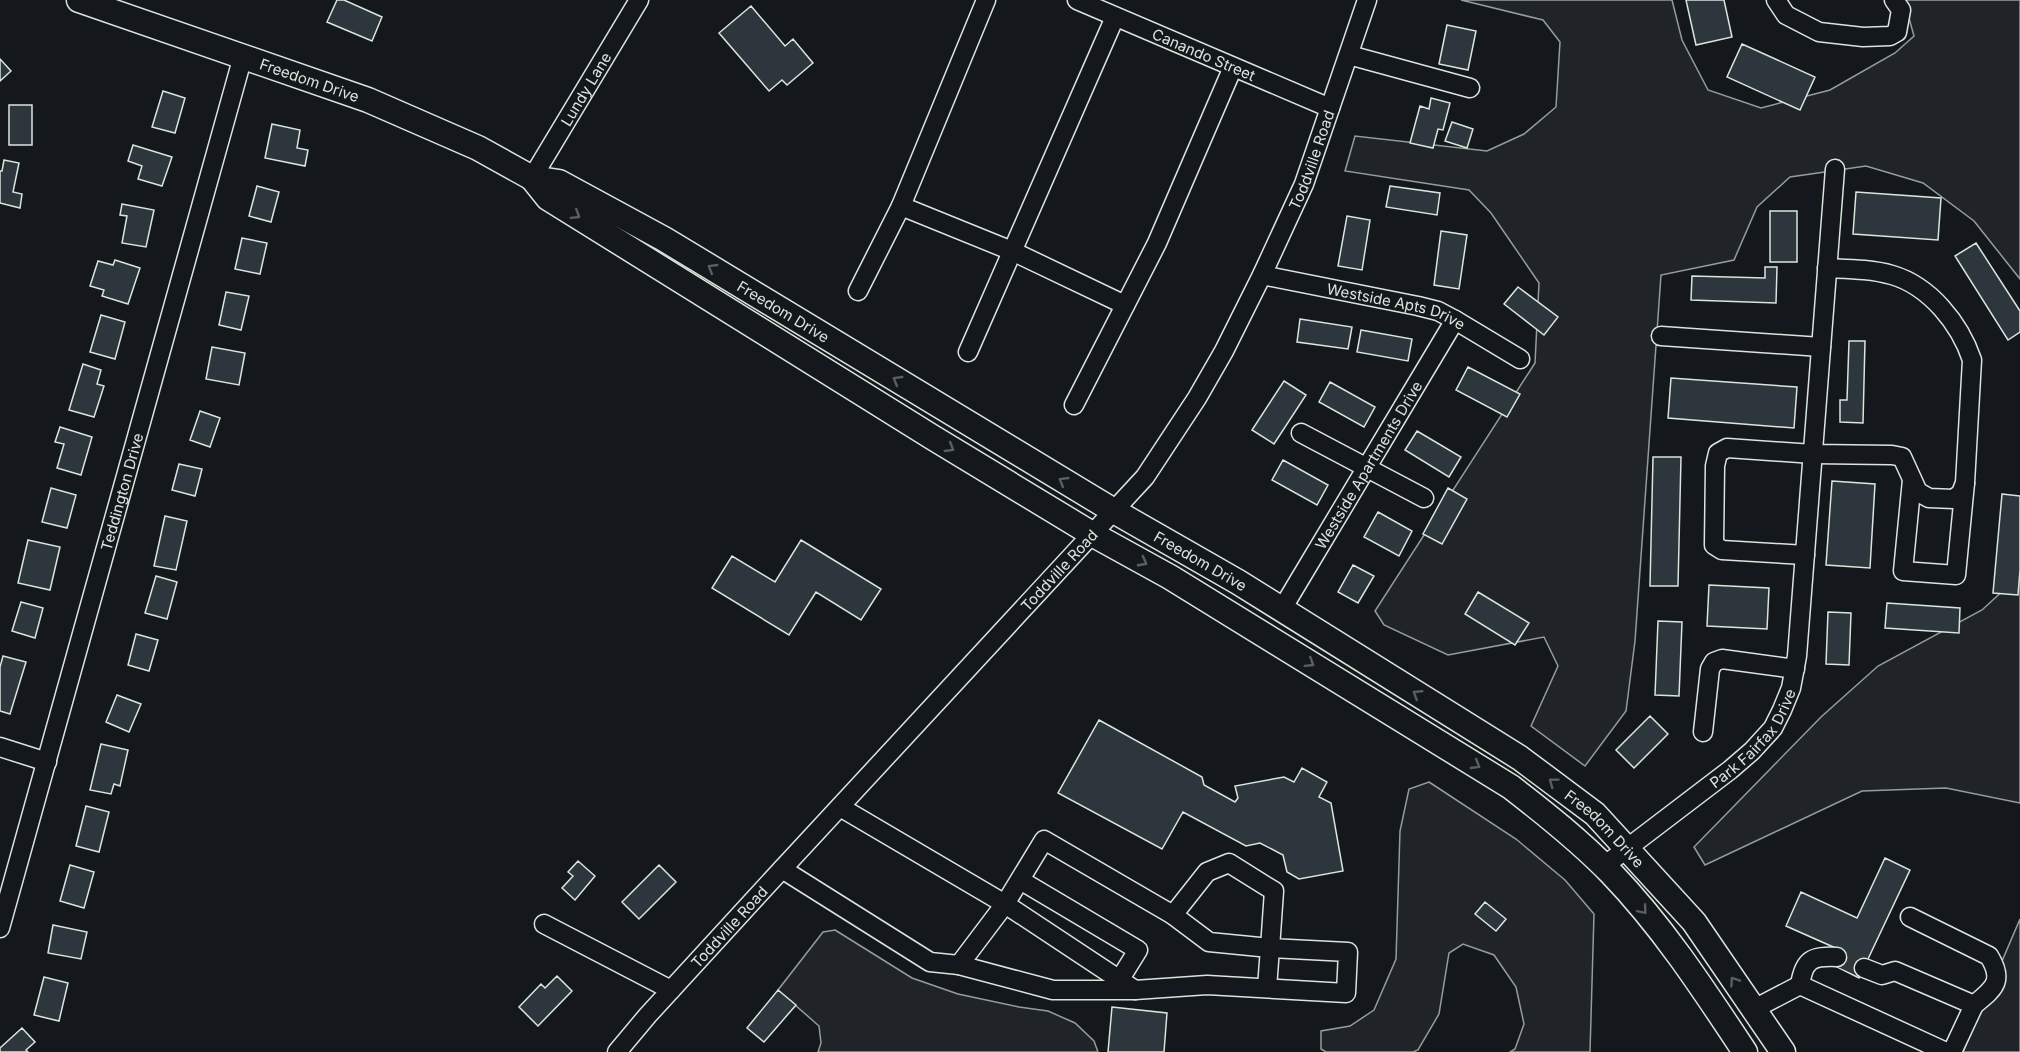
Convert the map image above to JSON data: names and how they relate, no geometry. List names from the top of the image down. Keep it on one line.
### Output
{"streets":{"main road":["Freedom Drive"],"street":["Canando Street","Lundy Lane","Toddville Road","Westside Apts Drive","Westside Apartments Drive","Teddington Drive","Park Fairfax Drive"]},"crossings":[["Canando Street","Toddville Road"],["Freedom Drive","Lundy Lane"],["Freedom Drive","Toddville Road"],["Freedom Drive","Westside Apartments Drive"],["Freedom Drive","Teddington Drive"],["Freedom Drive","Park Fairfax Drive"],["Toddville Road","Westside Apts Drive"],["Westside Apts Drive","Westside Apartments Drive"]]}
